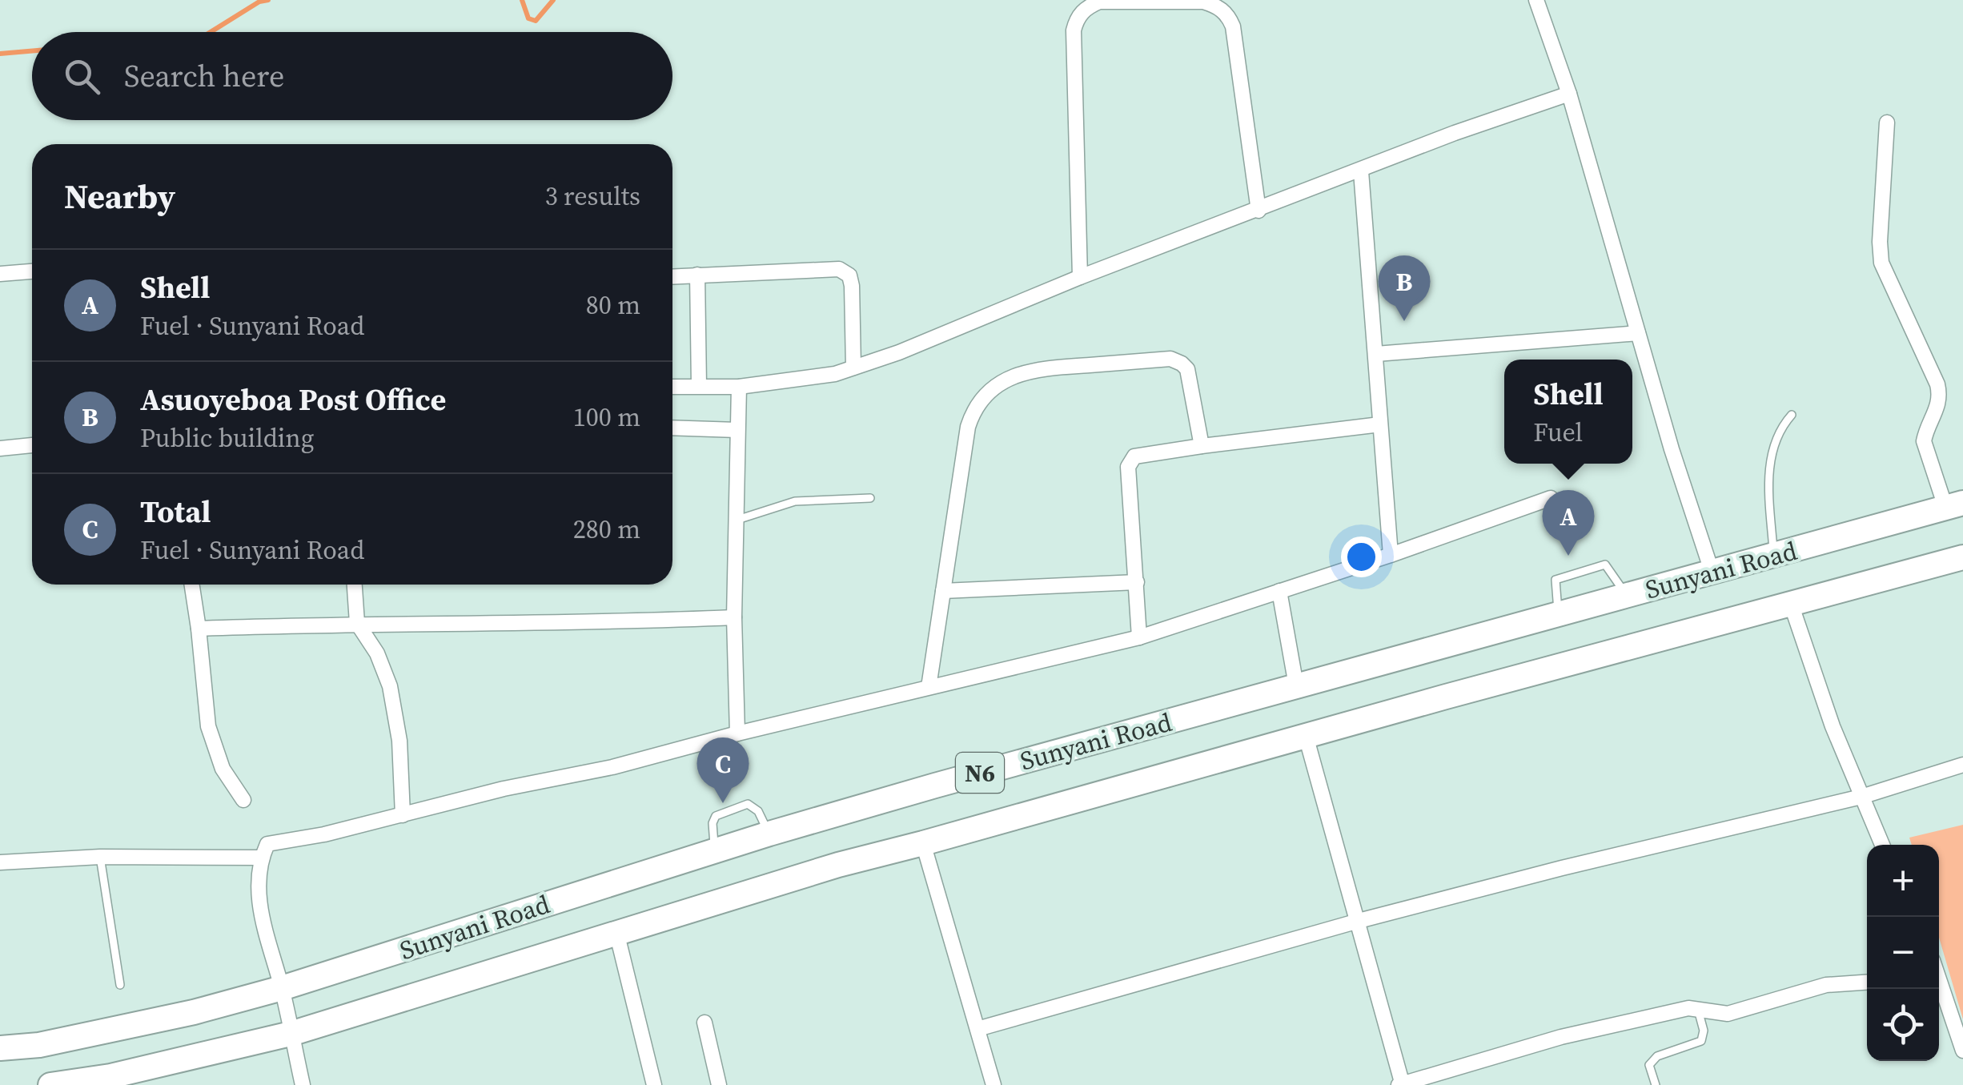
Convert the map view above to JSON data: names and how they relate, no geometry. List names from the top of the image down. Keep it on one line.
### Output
{"streets":{"main road":["Sunyani Road","N6"]},"page":{"search":"Search here","heading":["Nearby","3 results"],"list":[{"mark":"A","name":"Shell","note":"Fuel · Sunyani Road","value":"80 m"},{"mark":"B","name":"Asuoyeboa Post Office","note":"Public building","value":"100 m"},{"mark":"C","name":"Total","note":"Fuel · Sunyani Road","value":"280 m"}],"pins":["B","A","C"],"popup":["Shell","Fuel"],"map_buttons":["+","−"]}}
